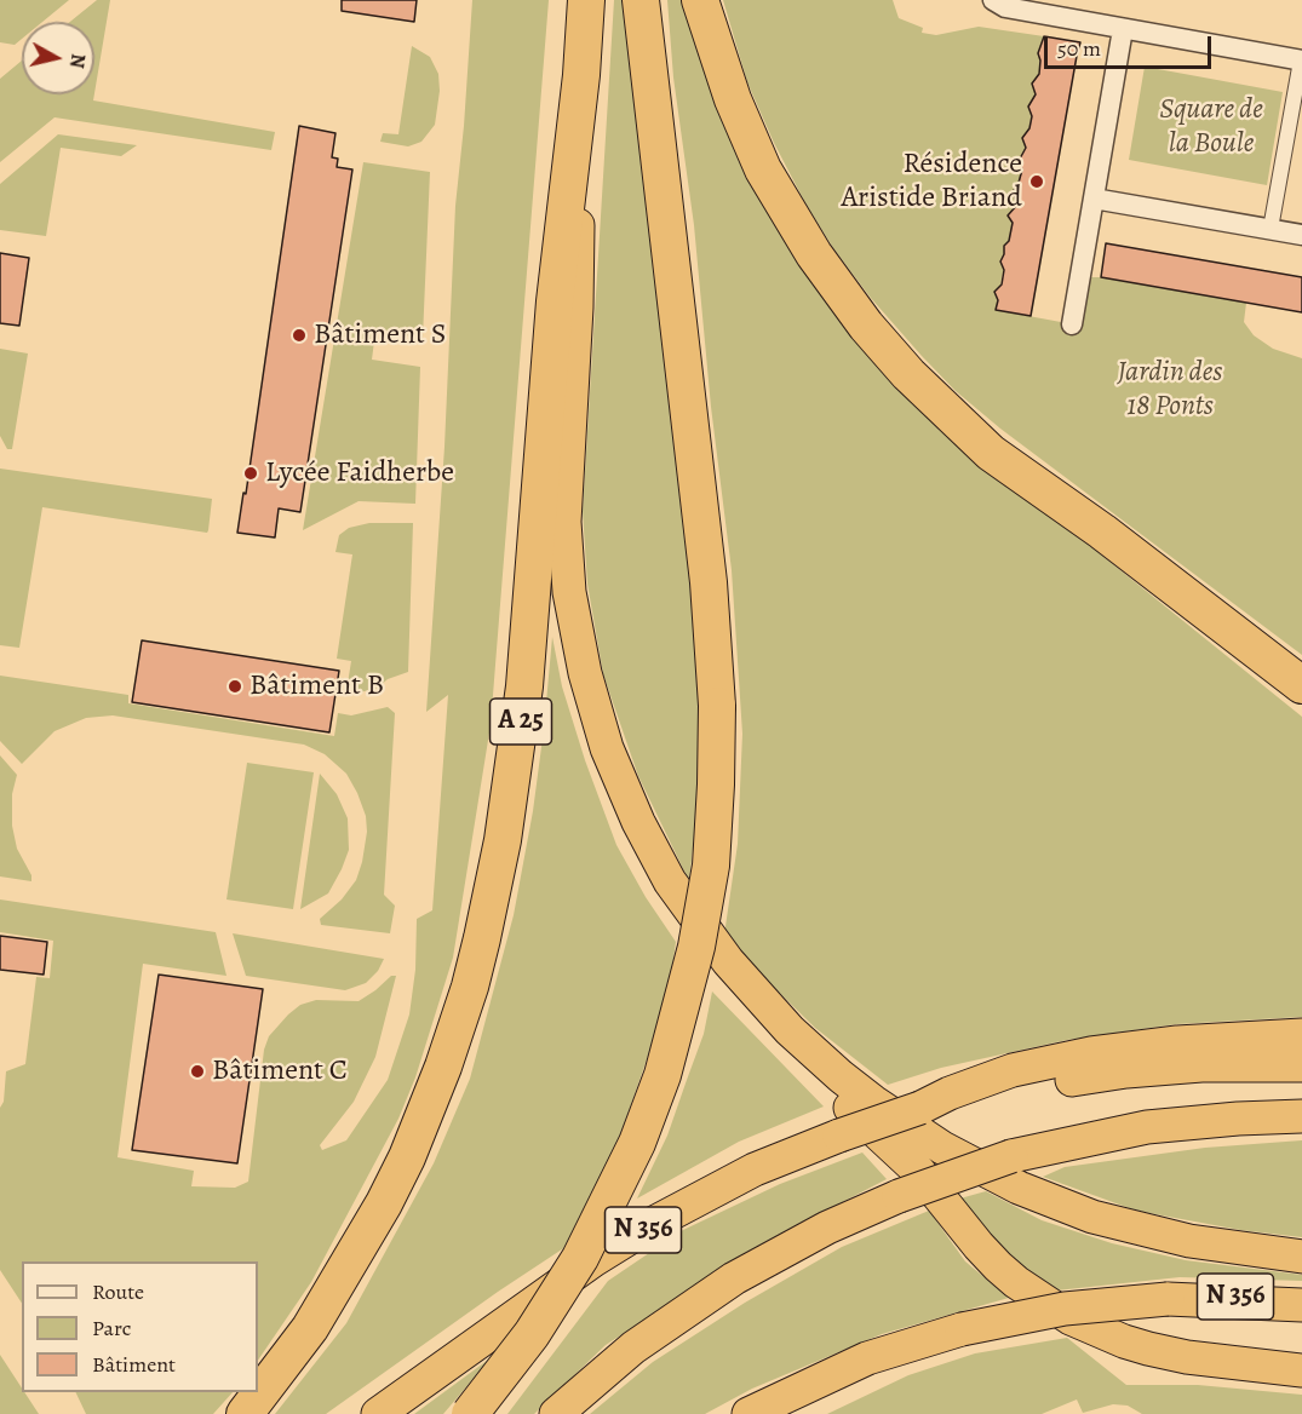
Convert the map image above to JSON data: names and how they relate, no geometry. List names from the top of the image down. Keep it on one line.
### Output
{"streets":{"highway":["A 25","N 356"]},"parks":["Square de la Boule","Jardin des 18 Ponts"],"places":["Résidence Aristide Briand","Bâtiment S","Lycée Faidherbe","Bâtiment B","Bâtiment C"],"legend":["Route","Parc","Bâtiment"],"scale_bar":"50 m","north":"right"}
